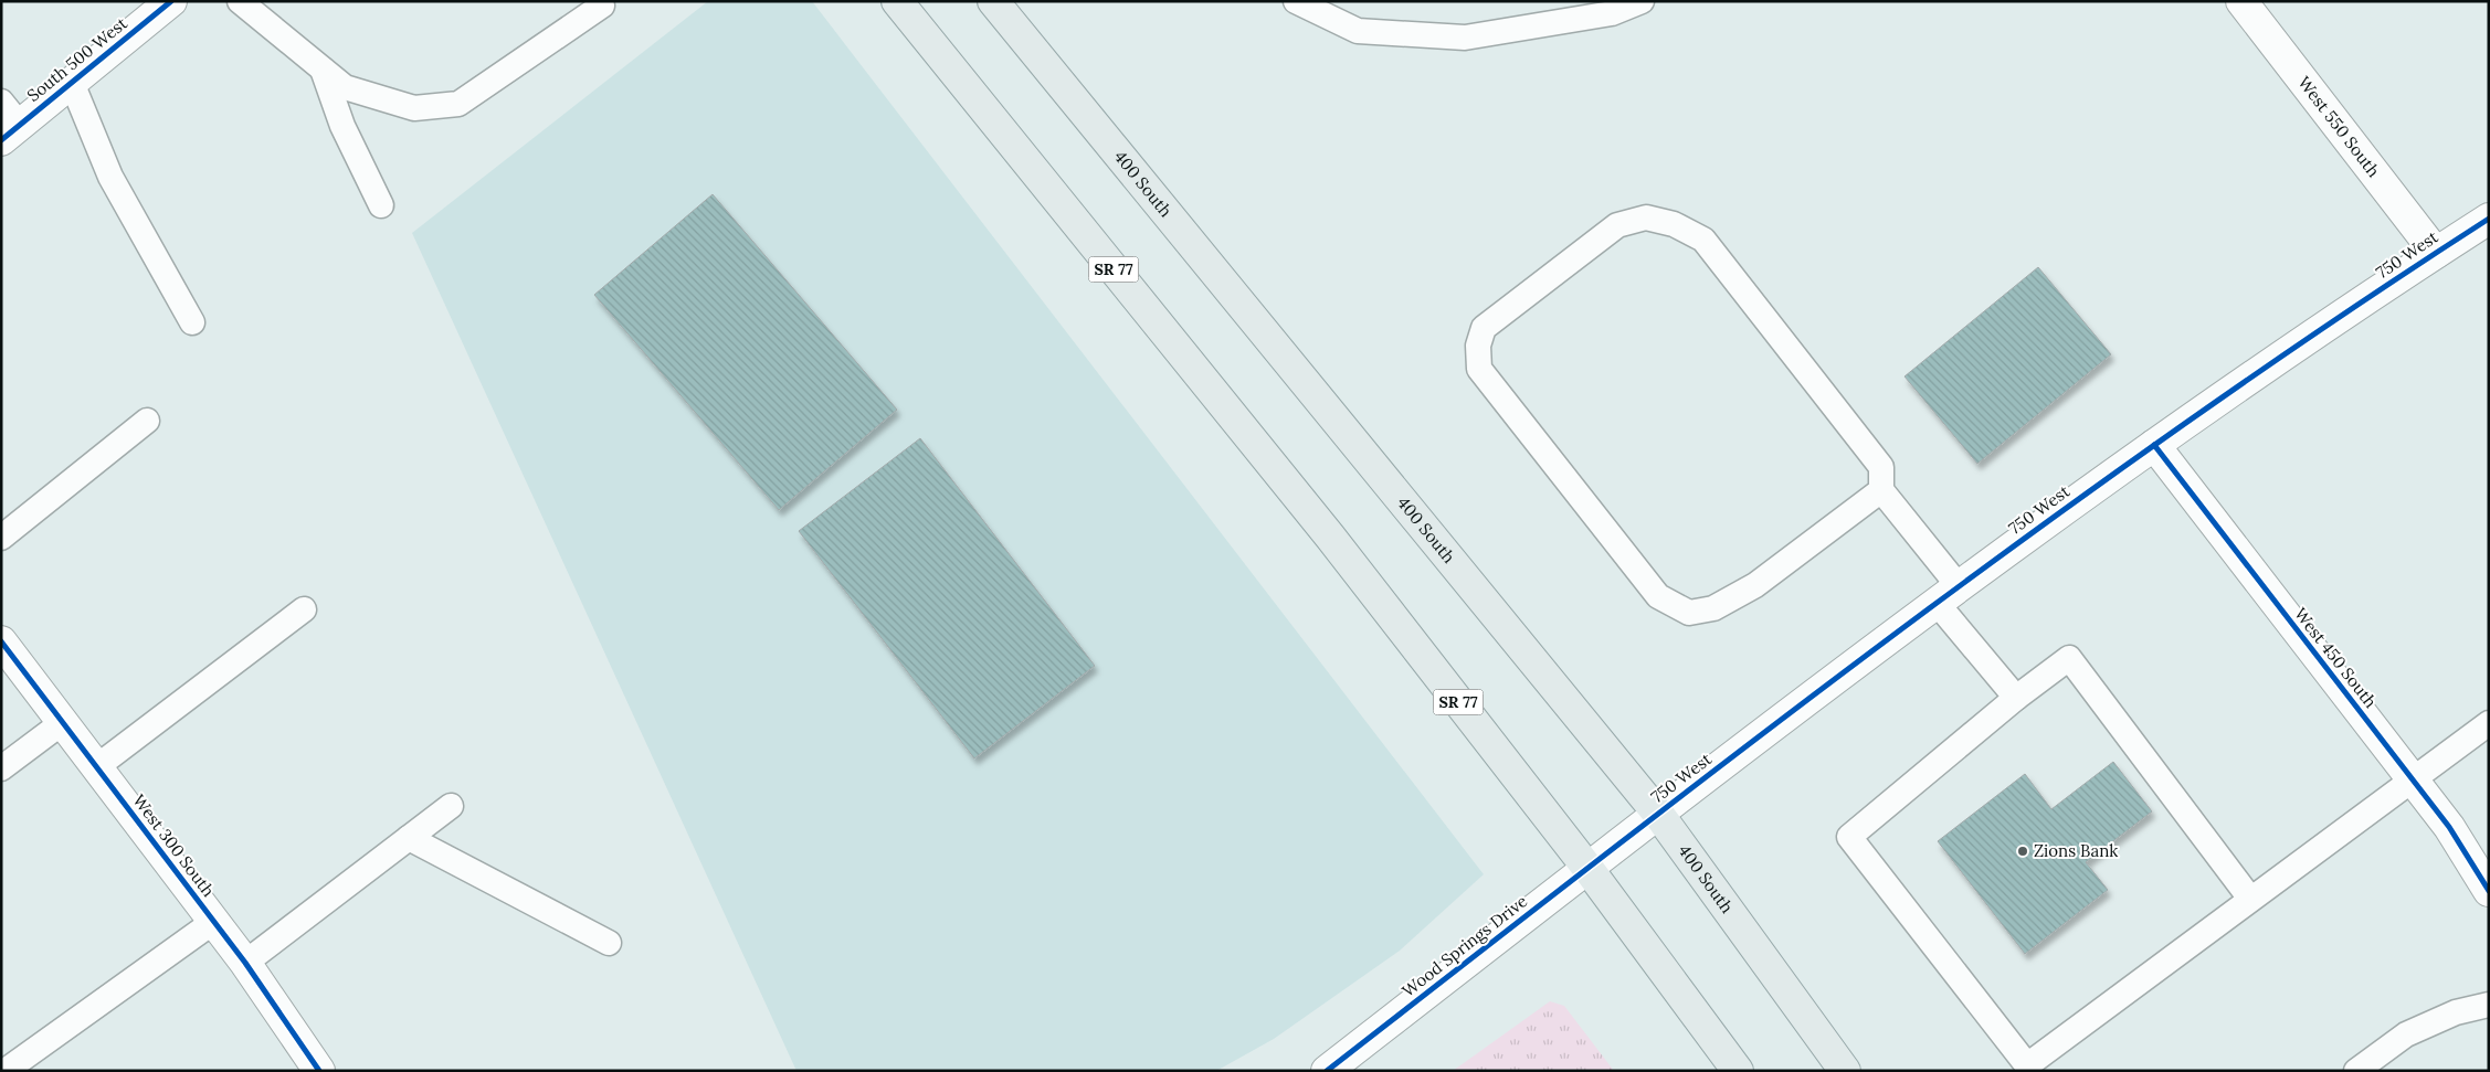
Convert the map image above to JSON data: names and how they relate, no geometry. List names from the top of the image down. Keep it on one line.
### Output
{"streets":{"main road":["400 South","SR 77"],"street":["South 500 West","West 550 South","750 West","West 450 South","West 300 South","Wood Springs Drive"]},"crossings":[["West 550 South","750 West"],["400 South","750 West"],["750 West","West 450 South"],["750 West","Wood Springs Drive"],["SR 77","Wood Springs Drive"]],"places":["Zions Bank"]}
